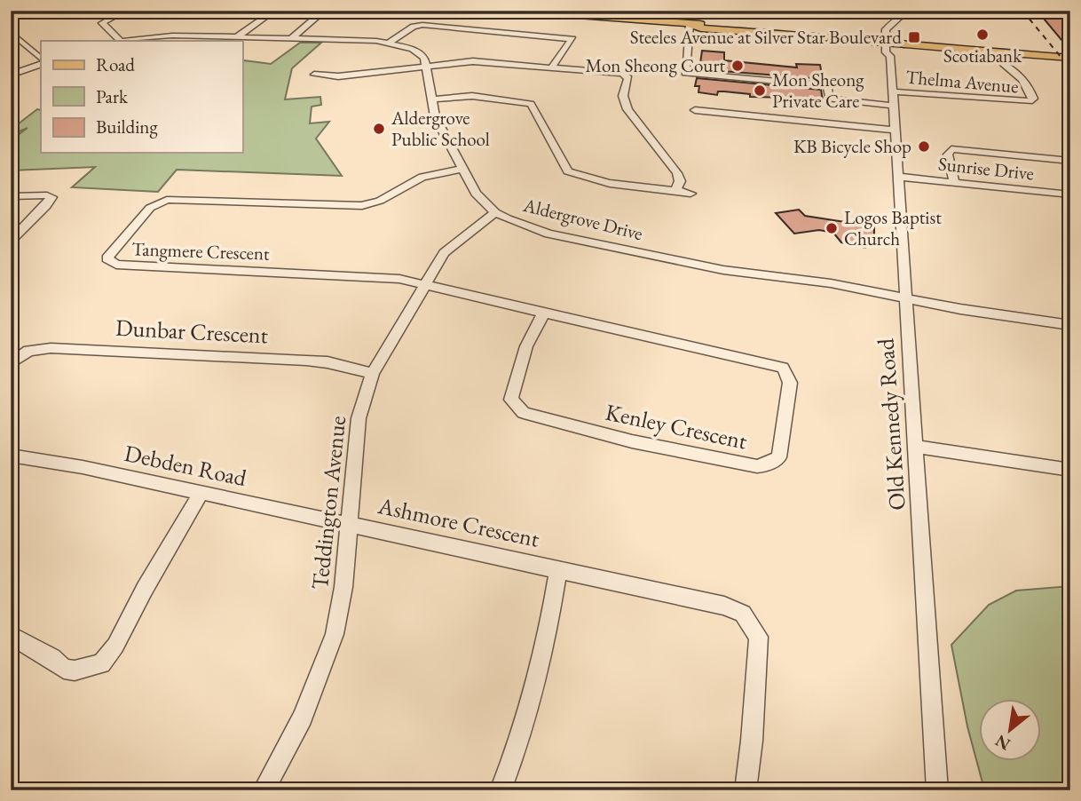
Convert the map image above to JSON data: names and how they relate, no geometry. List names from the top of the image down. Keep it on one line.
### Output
{"streets":{"street":["Thelma Avenue","Sunrise Drive","Aldergrove Drive","Tangmere Crescent","Dunbar Crescent","Old Kennedy Road","Kenley Crescent","Debden Road","Teddington Avenue","Ashmore Crescent"]},"crossings":[["Thelma Avenue","Old Kennedy Road"],["Sunrise Drive","Old Kennedy Road"],["Aldergrove Drive","Tangmere Crescent"],["Aldergrove Drive","Old Kennedy Road"],["Aldergrove Drive","Teddington Avenue"],["Tangmere Crescent","Kenley Crescent"],["Tangmere Crescent","Teddington Avenue"],["Dunbar Crescent","Teddington Avenue"],["Kenley Crescent","Teddington Avenue"],["Debden Road","Teddington Avenue"],["Debden Road","Ashmore Crescent"],["Teddington Avenue","Ashmore Crescent"]],"places":{"other":["Scotiabank","Mon Sheong Court","Mon Sheong Private Care","Aldergrove Public School","KB Bicycle Shop","Logos Baptist Church"],"transit":["Steeles Avenue at Silver Star Boulevard"]},"legend":["Road","Park","Building"],"north":"bottom left"}
